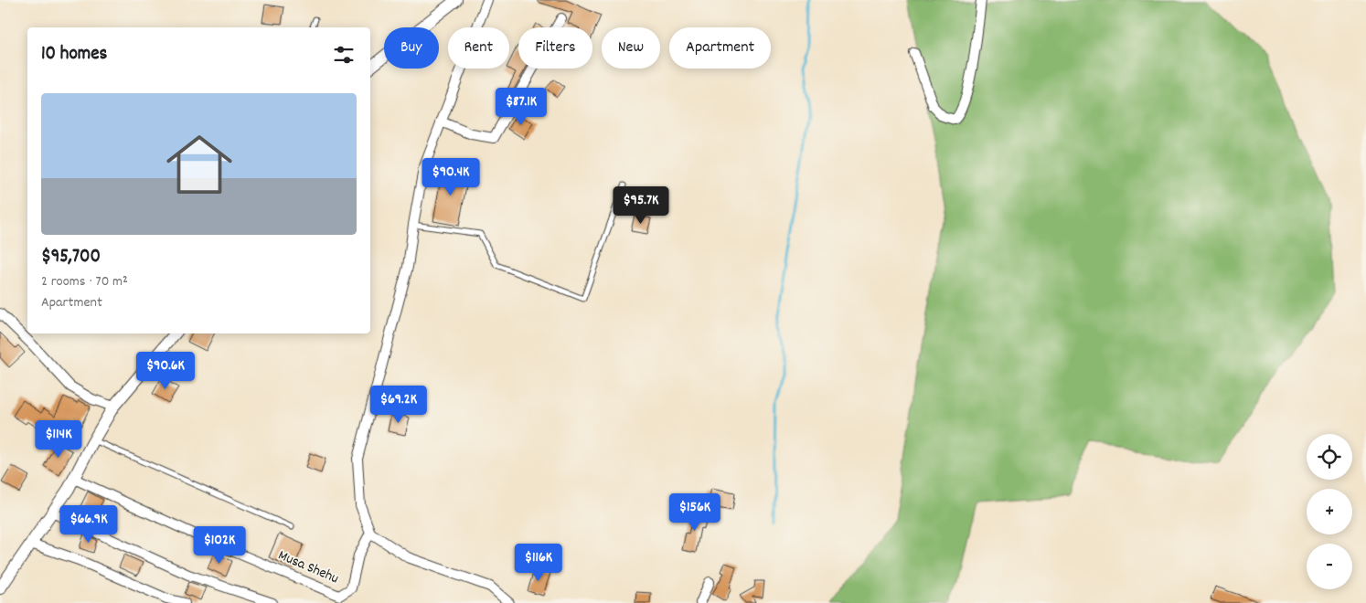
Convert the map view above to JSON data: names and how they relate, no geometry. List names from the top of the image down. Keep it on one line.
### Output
{"streets":{"street":["Musa Shehu"]},"page":{"chip":["Buy","Rent","Filters","New","Apartment"],"heading":"10 homes","list":[{"name":"$95,700","note":"2 rooms · 70 m² · Apartment"}],"price":["$87.1K","$90.4K","$95.7K","$90.6K","$69.2K","$114K","$156K","$66.9K","$102K","$116K"],"map_buttons":["+","−"]}}
